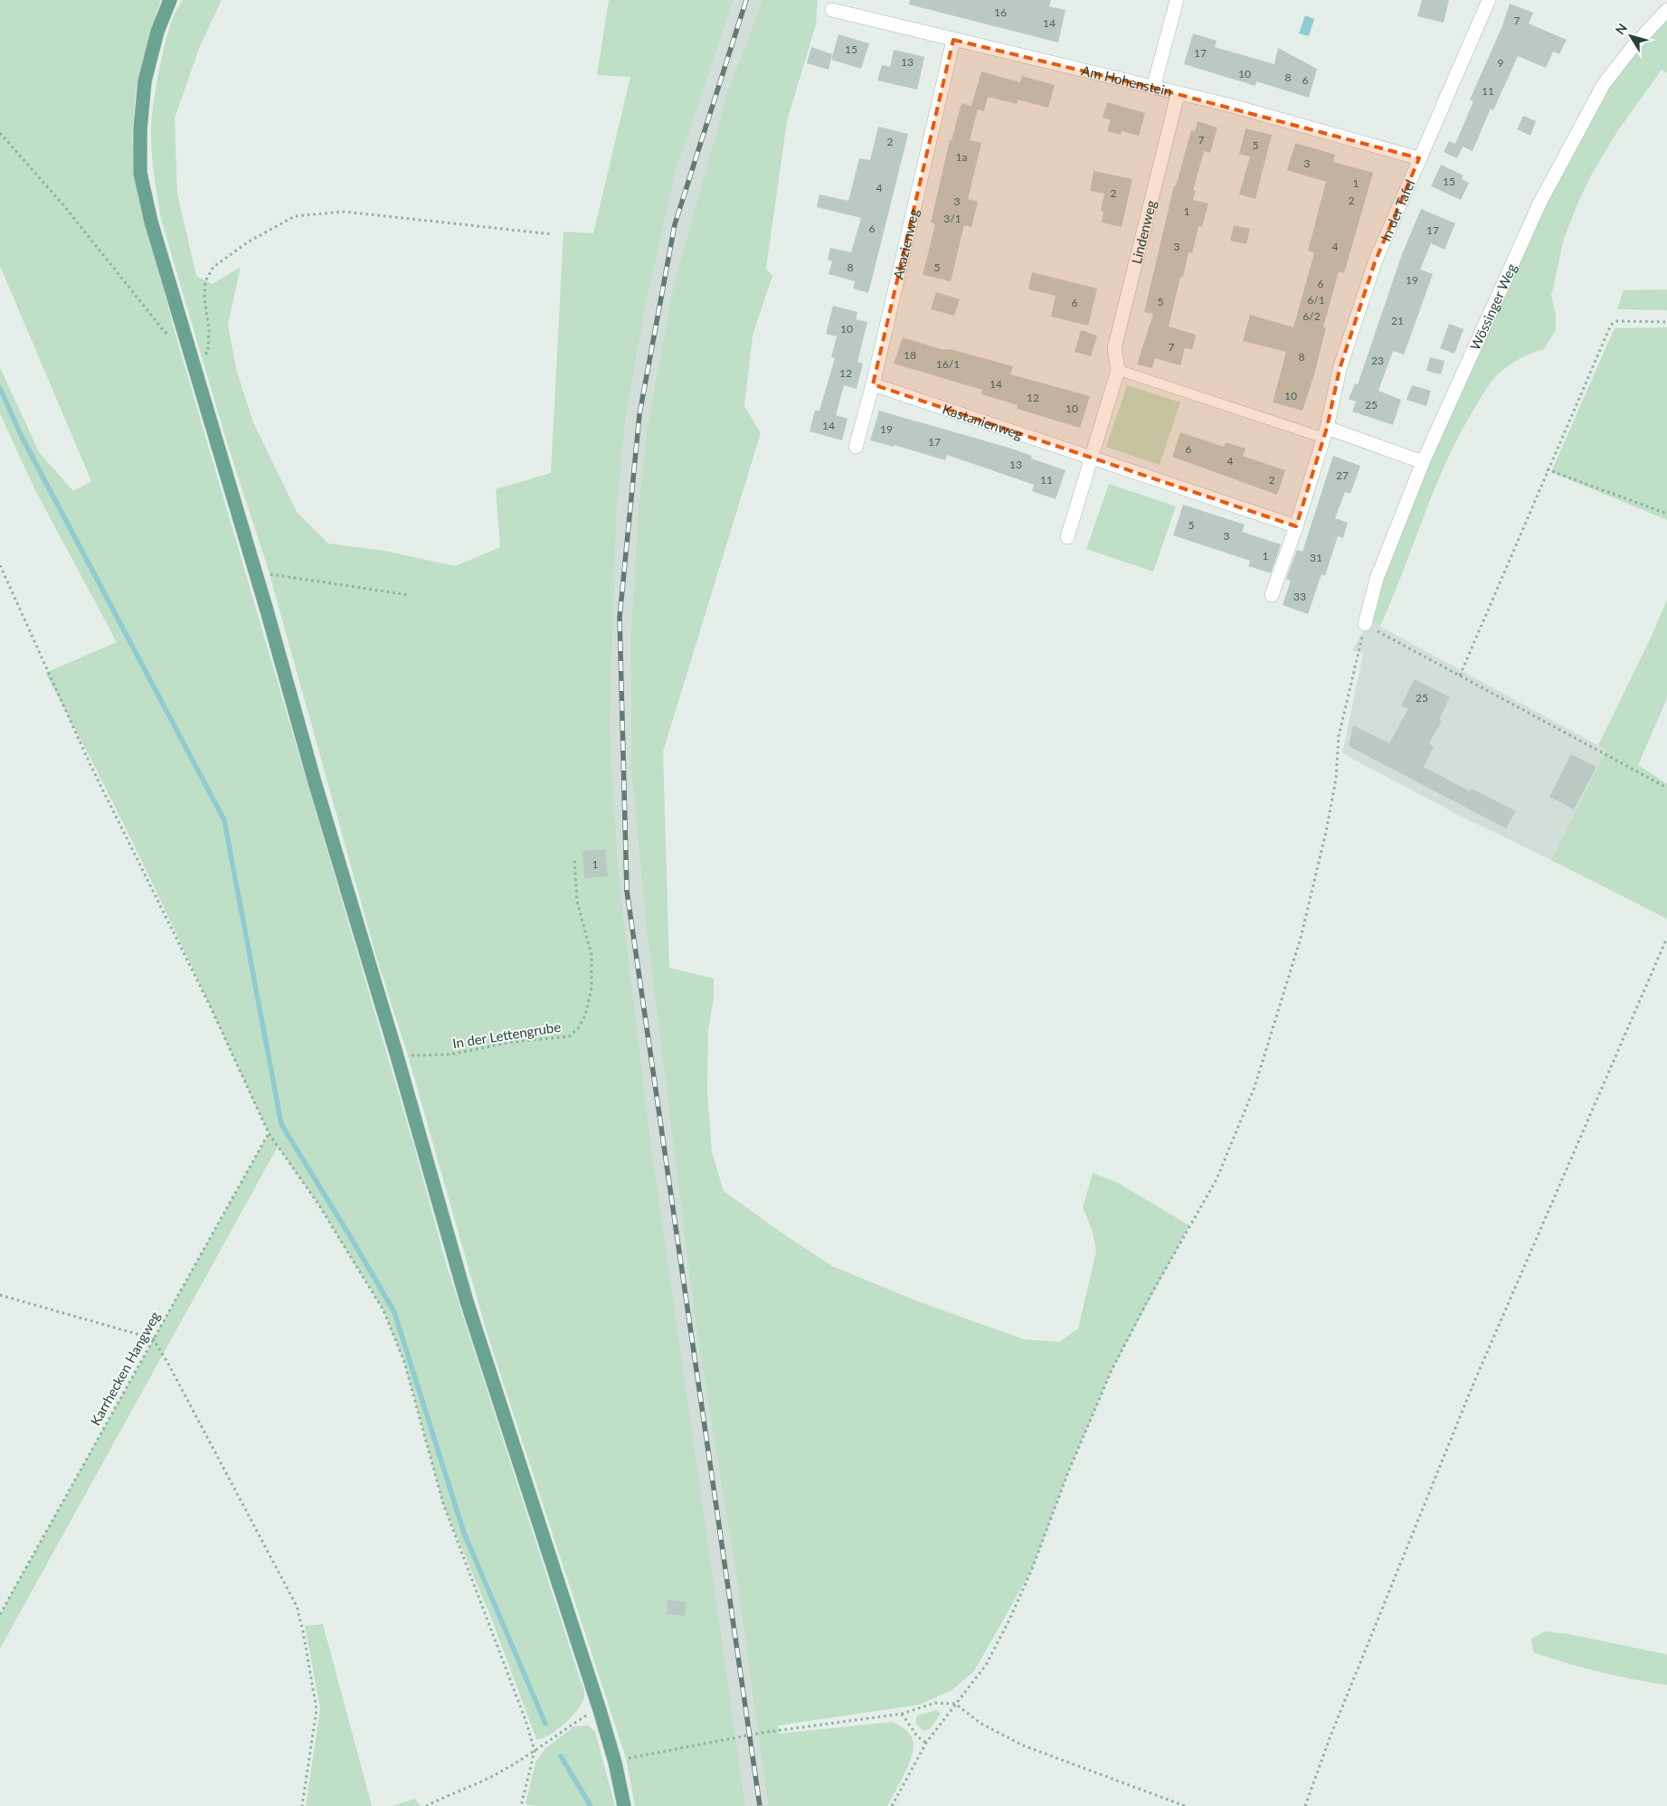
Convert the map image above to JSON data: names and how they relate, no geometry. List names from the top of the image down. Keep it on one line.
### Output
{"streets":{"street":["Am Hohenstein","In der Tafel","Lindenweg","Akazienweg","Wössinger Weg","Kastanienweg"],"path":["In der Lettengrube","Karrhecken Hangweg"]},"crossings":[["Am Hohenstein","In der Tafel"],["Am Hohenstein","Lindenweg"],["Am Hohenstein","Akazienweg"],["In der Tafel","Kastanienweg"],["Akazienweg","Kastanienweg"]],"house_numbers":["16","7","14","15","17","13","9","10","8","6","11","7","2","5","1a","3","15","1","4","2","2","3","1","3/1","6","17","3","4","8","5","19","6","6/1","5","6","6/2","21","10","7","18","8","23","16/1","12","14","10","12","25","10","14","19","17","6","4","13","27","11","2","5","3","1","31","33","25","1"],"north":"top left"}
